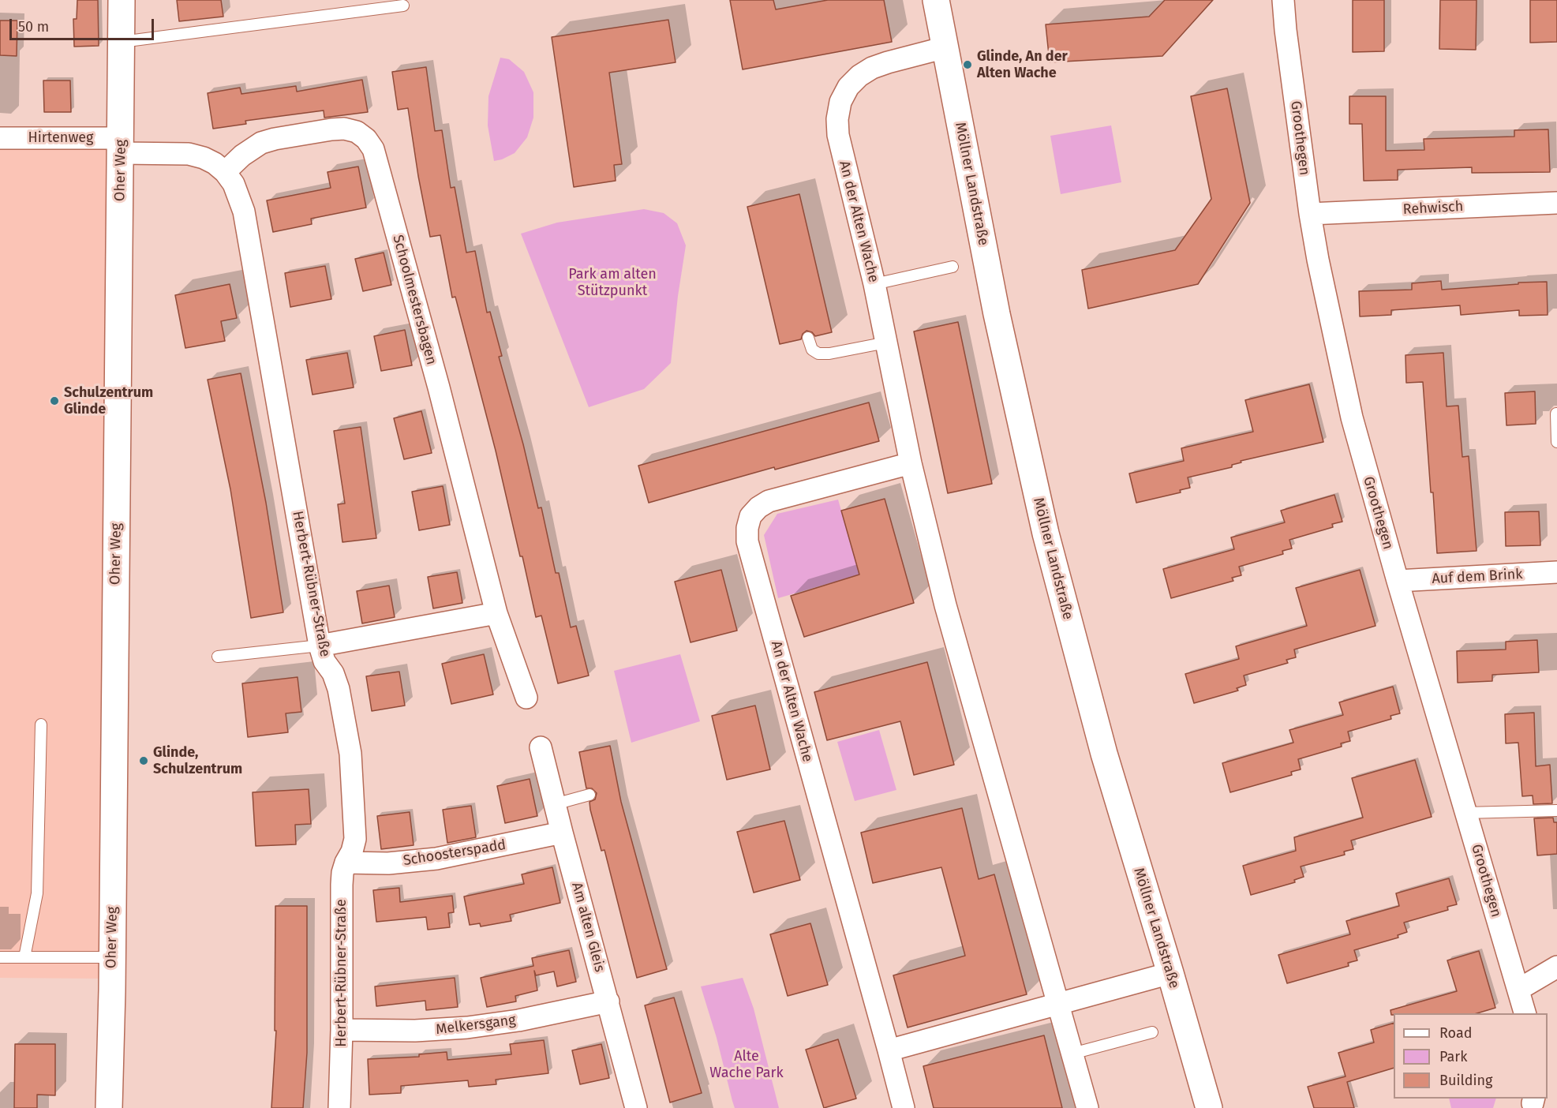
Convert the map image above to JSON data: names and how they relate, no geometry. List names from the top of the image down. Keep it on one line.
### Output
{"streets":{"main road":["Oher Weg","Möllner Landstraße"],"street":["Hirtenweg","Groothegen","Rehwisch","An der Alten Wache","Schoolmestersbagen","Auf dem Brink","Herbert-Rübner-Straße","Schoosterspadd","Am alten Gleis","Melkersgang"]},"crossings":[["Hirtenweg","Oher Weg"],["Hirtenweg","Herbert-Rübner-Straße"],["Groothegen","Rehwisch"],["Groothegen","Auf dem Brink"],["Oher Weg","Herbert-Rübner-Straße"],["Möllner Landstraße","An der Alten Wache"],["Schoolmestersbagen","Herbert-Rübner-Straße"],["Herbert-Rübner-Straße","Schoosterspadd"],["Herbert-Rübner-Straße","Melkersgang"],["Schoosterspadd","Am alten Gleis"],["Am alten Gleis","Melkersgang"]],"parks":["Park am alten Stützpunkt","Alte Wache Park"],"places":["Glinde, An der Alten Wache","Schulzentrum Glinde","Glinde, Schulzentrum"],"legend":["Road","Park","Building"],"scale_bar":"50 m"}
